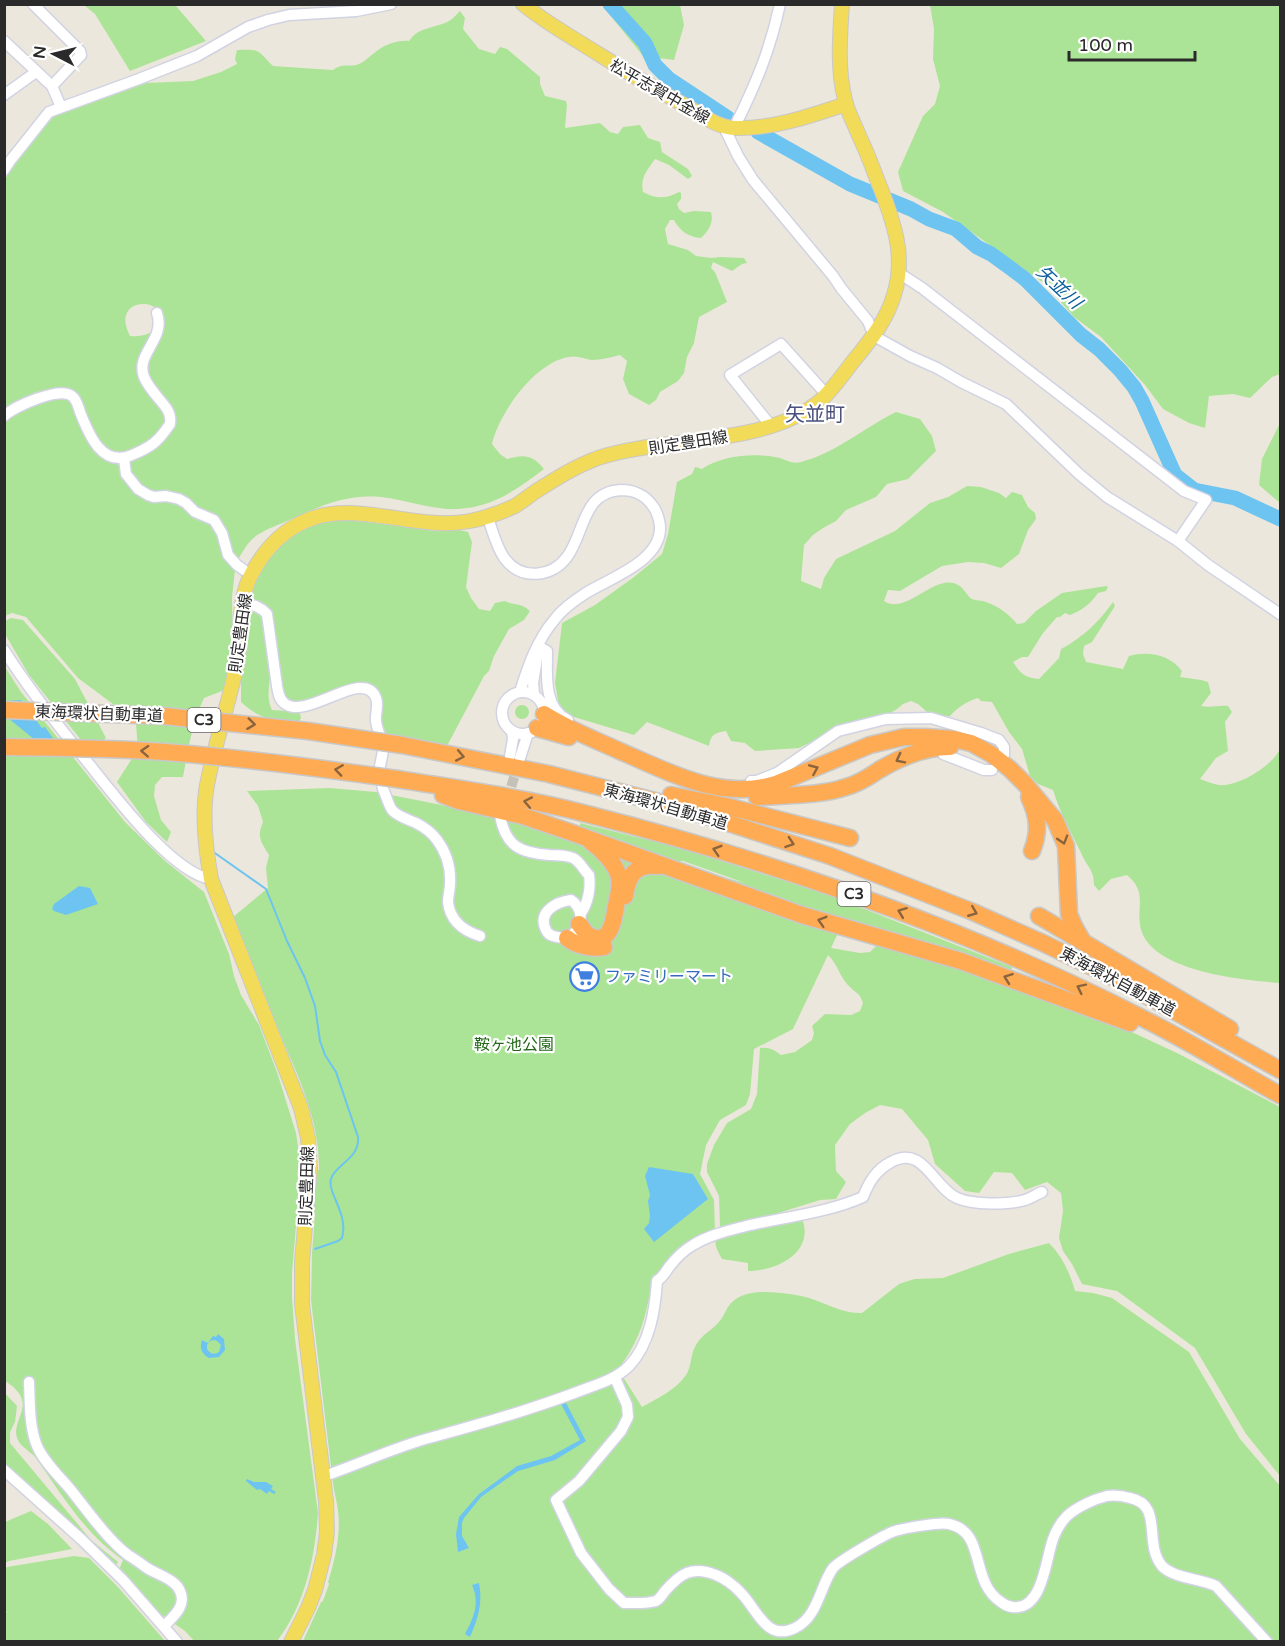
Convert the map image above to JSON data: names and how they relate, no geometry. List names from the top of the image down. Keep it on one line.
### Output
{"streets":{"highway":["東海環状自動車道","C3"],"main road":["松平志賀中金線","則定豊田線"]},"districts":["矢並町"],"water":["矢並川"],"parks":["鞍ヶ池公園"],"places":{"supermarket":["ファミリーマート"]},"scale_bar":"100 m","north":"left"}
